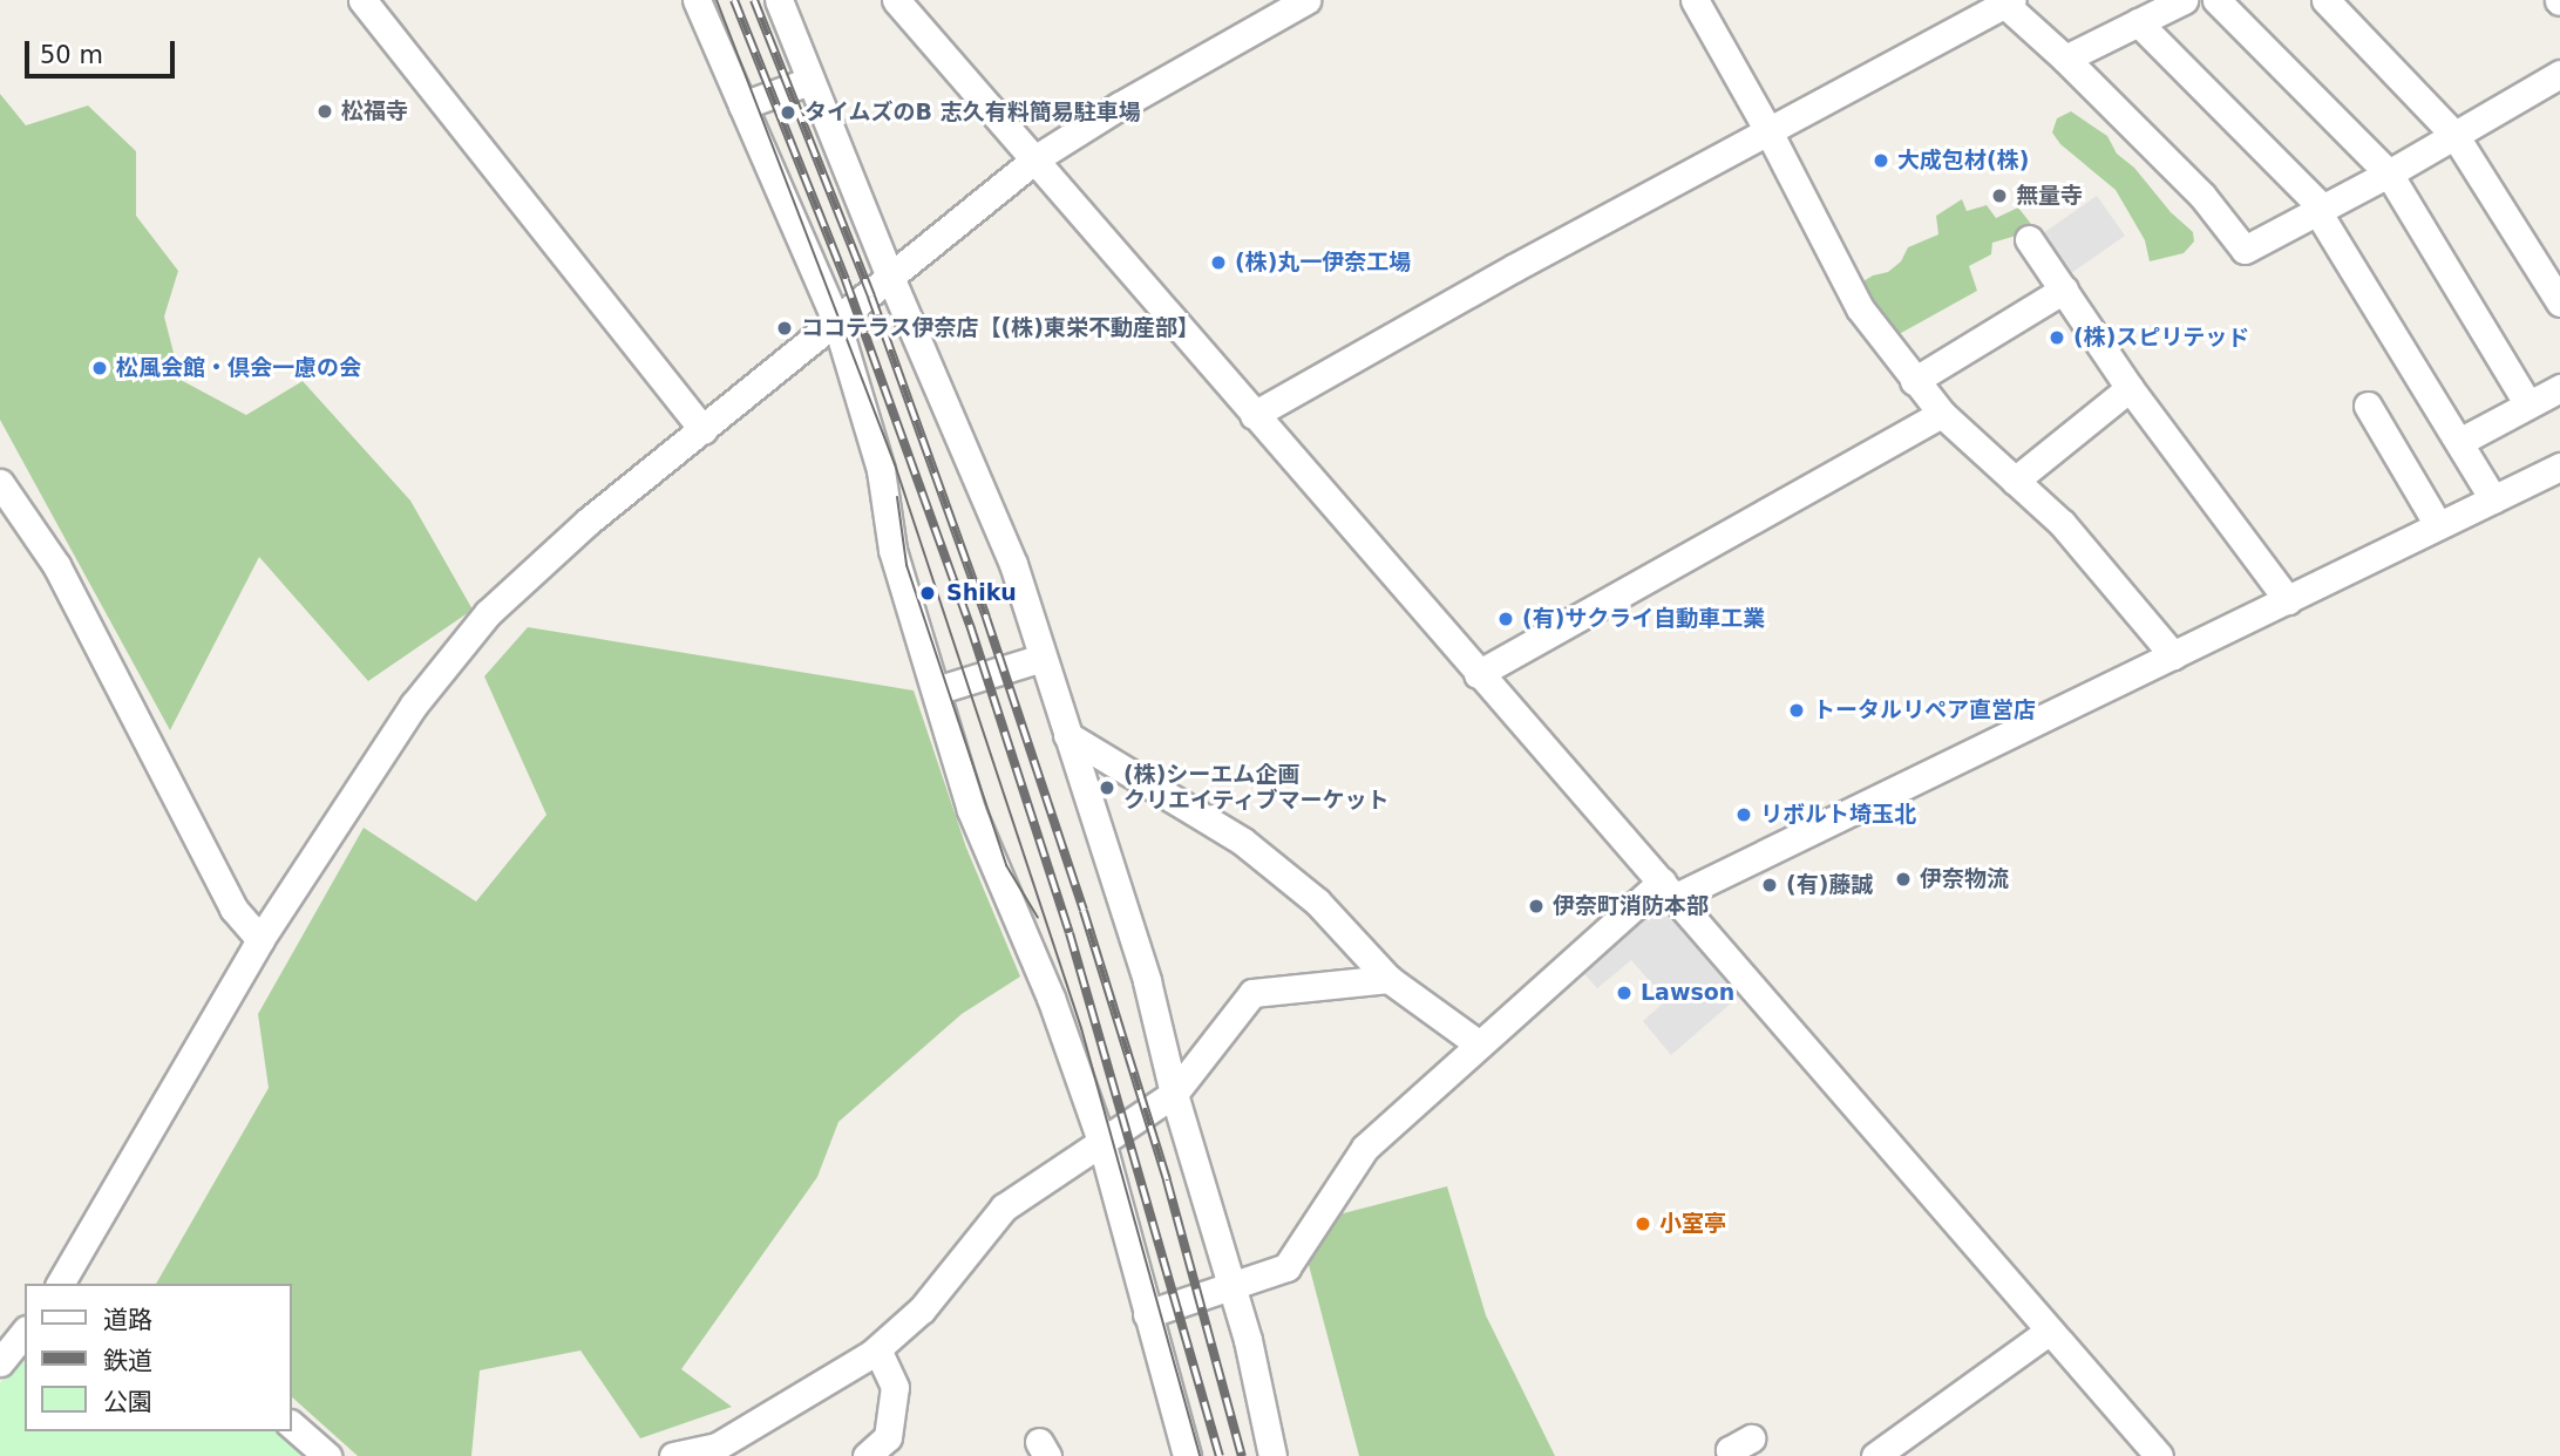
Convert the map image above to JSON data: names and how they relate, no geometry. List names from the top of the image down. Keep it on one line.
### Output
{"places":["松福寺","タイムズのB 志久有料簡易駐車場","大成包材(株)","無量寺","(株)丸一伊奈工場","ココテラス伊奈店【(株)東栄不動産部】","(株)スピリテッド","松風会館・倶会一慮の会","Shiku","(有)サクライ自動車工業","トータルリペア直営店","(株)シーエム企画 クリエイティブマーケット","リボルト埼玉北","伊奈物流","(有)藤誠","伊奈町消防本部","Lawson","小室亭"],"legend":["道路","鉄道","公園"],"scale_bar":"50 m"}
